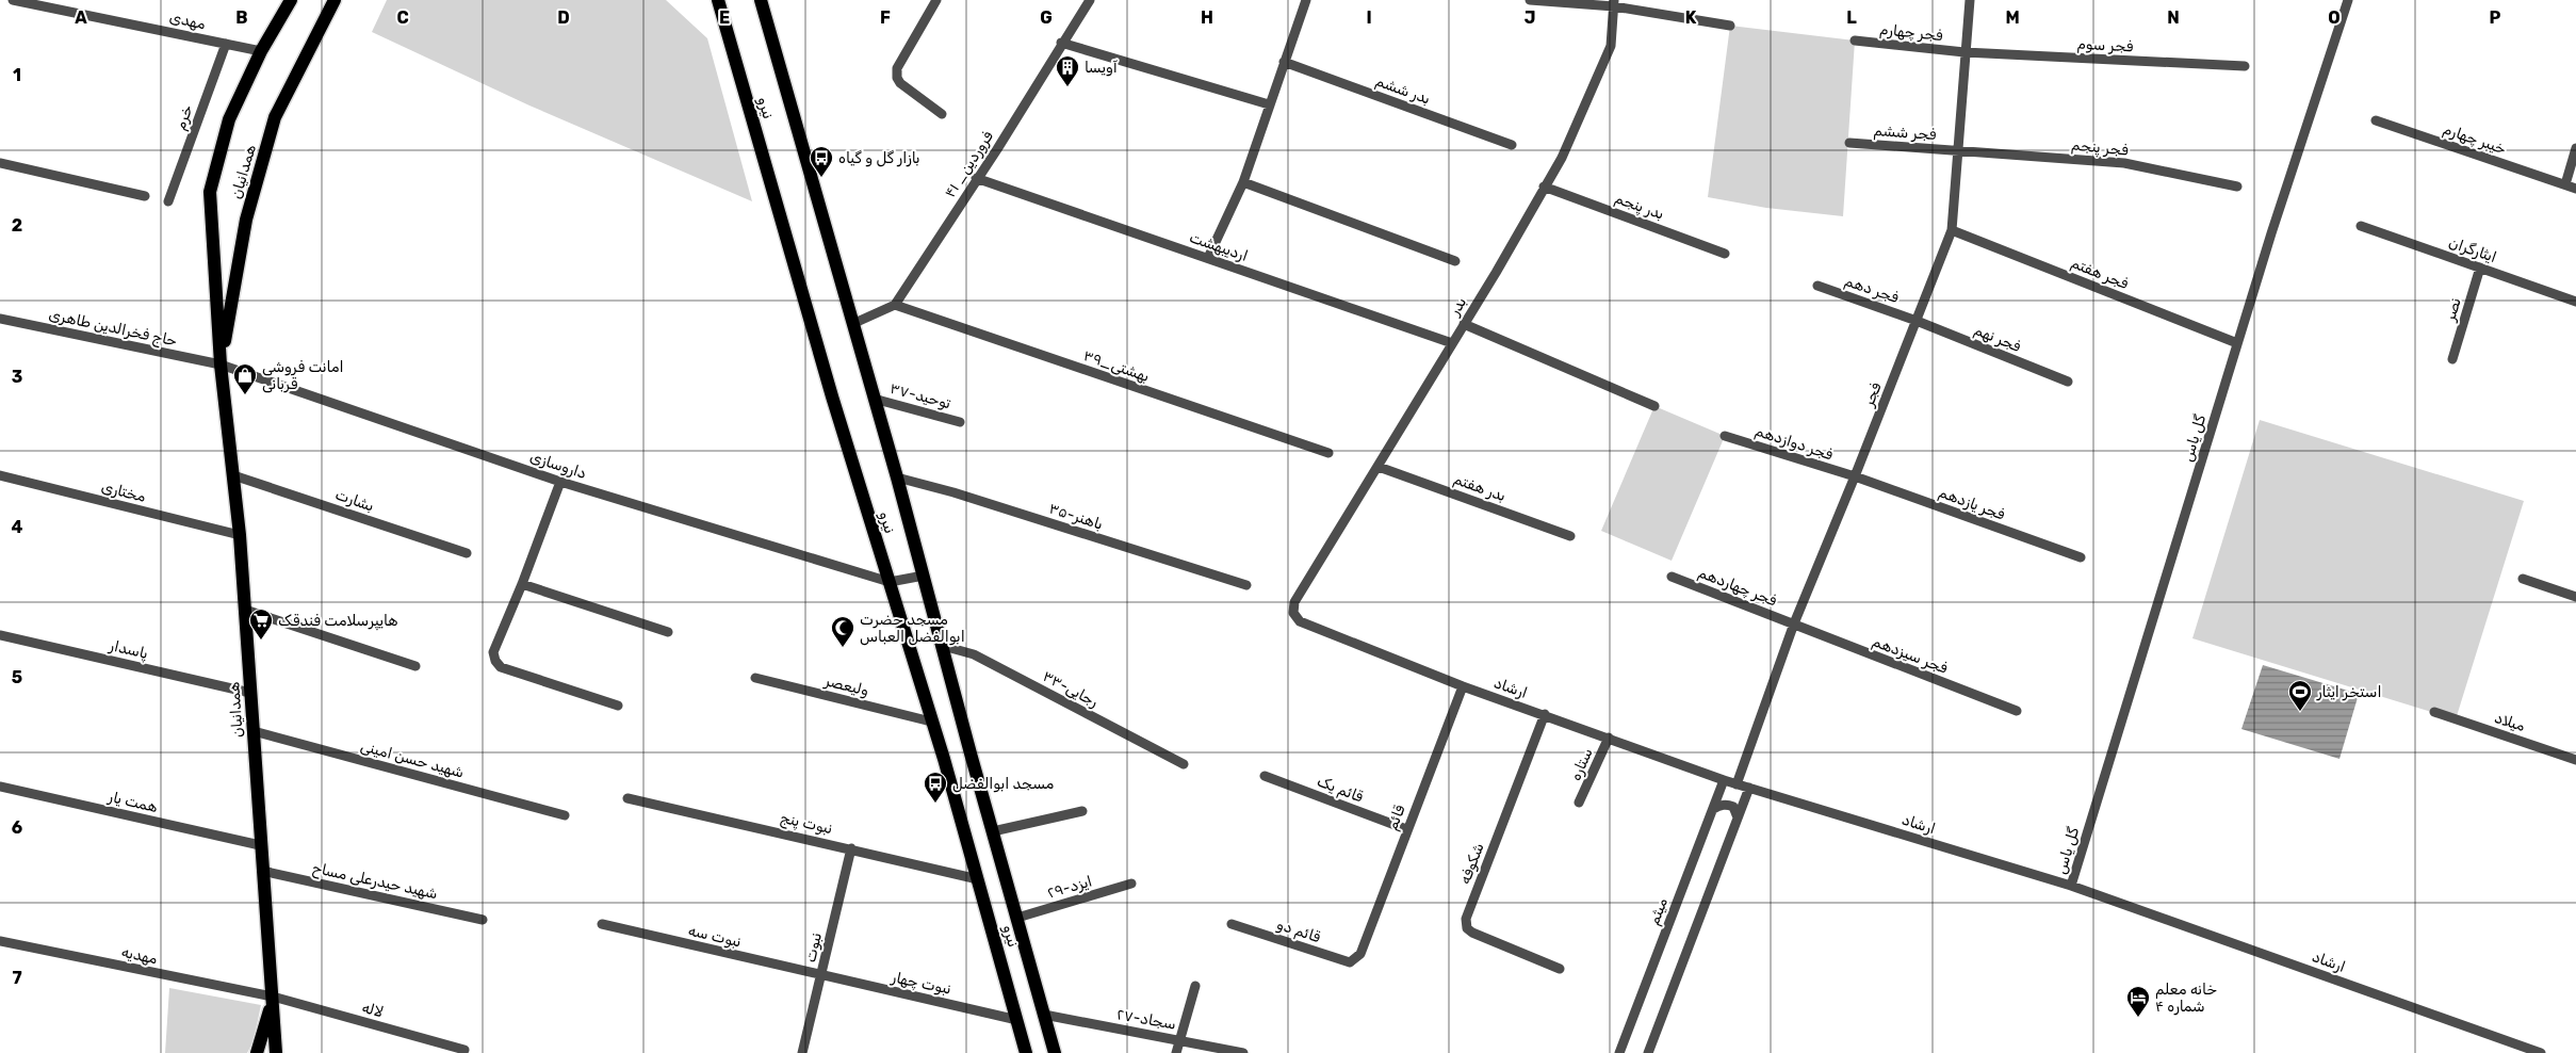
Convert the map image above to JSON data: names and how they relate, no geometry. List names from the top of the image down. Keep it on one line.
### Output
{"streets":{"main road":["نیرو","همدانیان"],"street":["مهدی","فجر چهارم","فجر سوم","بدر ششم","خرم","فجر ششم","خیبر چهارم","فجر پنجم","۴۱ _فروردین","بدر پنجم","اردیبهشت","ایثارگران","فجر هفتم","فجر دهم","بدر","نصر","حاج فخرالدین طاهری","فجر نهم","۳۹_بهشتی","فجر","۳۷-توحید","گل یاس","فجر دوازدهم","داروسازی","بدر هفتم","مختاری","بشارت","فجر یازدهم","۳۵-باهنر","فجر چهاردهم","پاسدار","فجر سیزدهم","ولیعصر","ارشاد","۳۳-رجایی","میلاد","شهید حسن امینی","ستاره","قائم یک","همت یار","قائم","نبوت پنج","شکوفه","شهید حیدرعلی مساح","۲۹-ایزد","میثم","قائم دو","نبوت سه","نبوت","مهدیه","نبوت چهار","لاله","۲۷-سجاد"]},"crossings":[["مهدی","خرم"],["مهدی","همدانیان"],["فجر چهارم","فجر سوم"],["فجر چهارم","فجر"],["فجر سوم","فجر"],["نیرو","۳۷-توحید"],["نیرو","داروسازی"],["نیرو","۳۵-باهنر"],["نیرو","ولیعصر"],["نیرو","۳۳-رجایی"],["نیرو","نبوت پنج"],["نیرو","۲۹-ایزد"],["نیرو","نبوت چهار"],["نیرو","۲۷-سجاد"],["فجر ششم","فجر پنجم"],["فجر ششم","فجر"],["فجر پنجم","فجر"],["۴۱ _فروردین","اردیبهشت"],["۴۱ _فروردین","۳۹_بهشتی"],["همدانیان","حاج فخرالدین طاهری"],["همدانیان","داروسازی"],["همدانیان","مختاری"],["همدانیان","بشارت"],["همدانیان","پاسدار"],["همدانیان","شهید حسن امینی"],["همدانیان","همت یار"],["همدانیان","شهید حیدرعلی مساح"],["همدانیان","مهدیه"],["همدانیان","لاله"],["بدر پنجم","بدر"],["اردیبهشت","بدر"],["ایثارگران","نصر"],["فجر هفتم","فجر"],["فجر هفتم","گل یاس"],["فجر دهم","فجر نهم"],["فجر دهم","فجر"],["بدر","بدر هفتم"],["بدر","ارشاد"],["حاج فخرالدین طاهری","داروسازی"],["فجر نهم","فجر"],["فجر","فجر دوازدهم"],["فجر","فجر یازدهم"],["فجر","فجر چهاردهم"],["فجر","فجر سیزدهم"],["فجر","ارشاد"],["گل یاس","ارشاد"],["فجر دوازدهم","فجر یازدهم"],["فجر چهاردهم","فجر سیزدهم"],["ارشاد","ستاره"],["ارشاد","قائم"],["ارشاد","شکوفه"],["ارشاد","میثم"],["قائم یک","قائم"],["قائم","قائم دو"],["نبوت پنج","نبوت"],["نبوت سه","نبوت"],["نبوت سه","نبوت چهار"],["نبوت","نبوت چهار"],["مهدیه","لاله"]],"places":{"building":["آویسا"],"bus stop":["بازار گل و گیاه","مسجد ابوالفضل"],"shop":["امانت فروشی قربانی"],"supermarket":["هایپرسلامت فندقک"],"mosque":["مسجد حضرت ابوالفضل العباس"],"sports":["استخر ایثار"],"hotel":["خانه معلم شماره ۴"]},"grid":{"columns":["A","B","C","D","E","F","G","H","I","J","K","L","M","N","O","P"],"rows":["1","2","3","4","5","6","7"]}}
